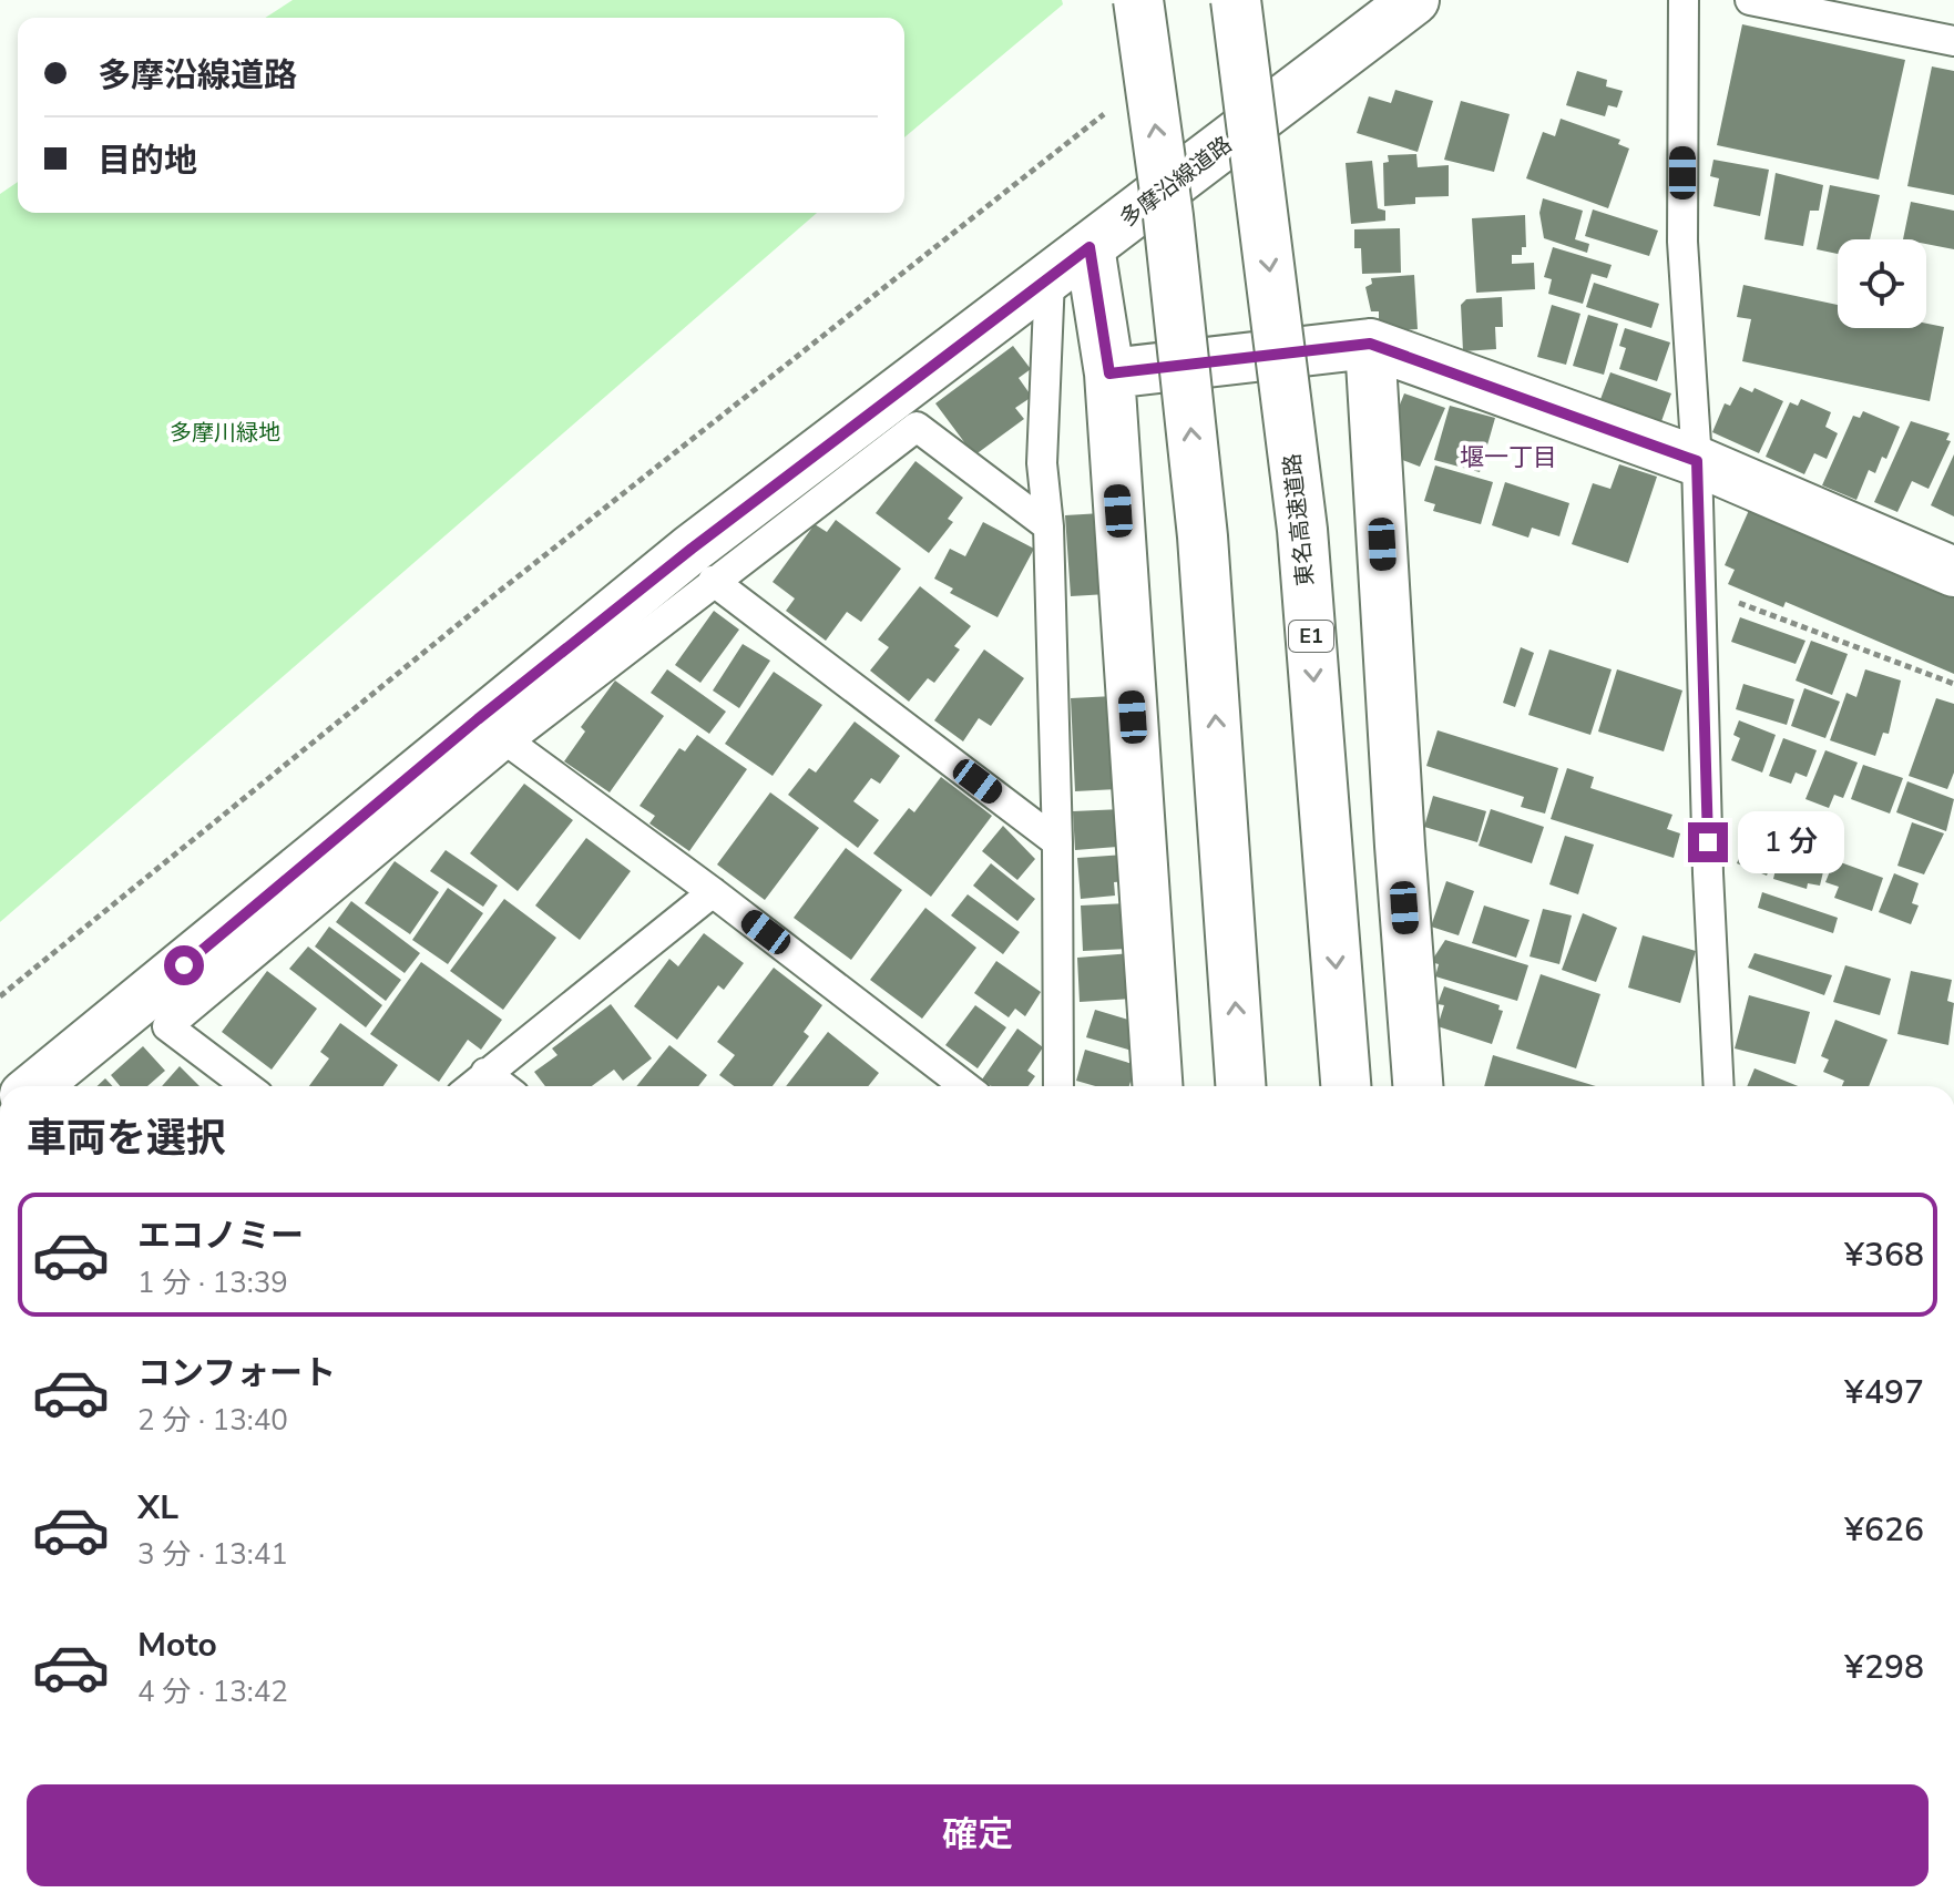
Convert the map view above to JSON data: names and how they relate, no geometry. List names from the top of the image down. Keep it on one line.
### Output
{"streets":{"main road":["多摩沿線道路","東名高速道路","E1"]},"districts":["堰一丁目"],"parks":["多摩川緑地"],"page":{"banner":["多摩沿線道路","目的地"],"bubble":"1 分","heading":"車両を選択","list":[{"name":"エコノミー","note":"1 分 · 13:39","value":"¥368"},{"name":"コンフォート","note":"2 分 · 13:40","value":"¥497"},{"name":"XL","note":"3 分 · 13:41","value":"¥626"},{"name":"Moto","note":"4 分 · 13:42","value":"¥298"}],"buttons":"確定"}}
